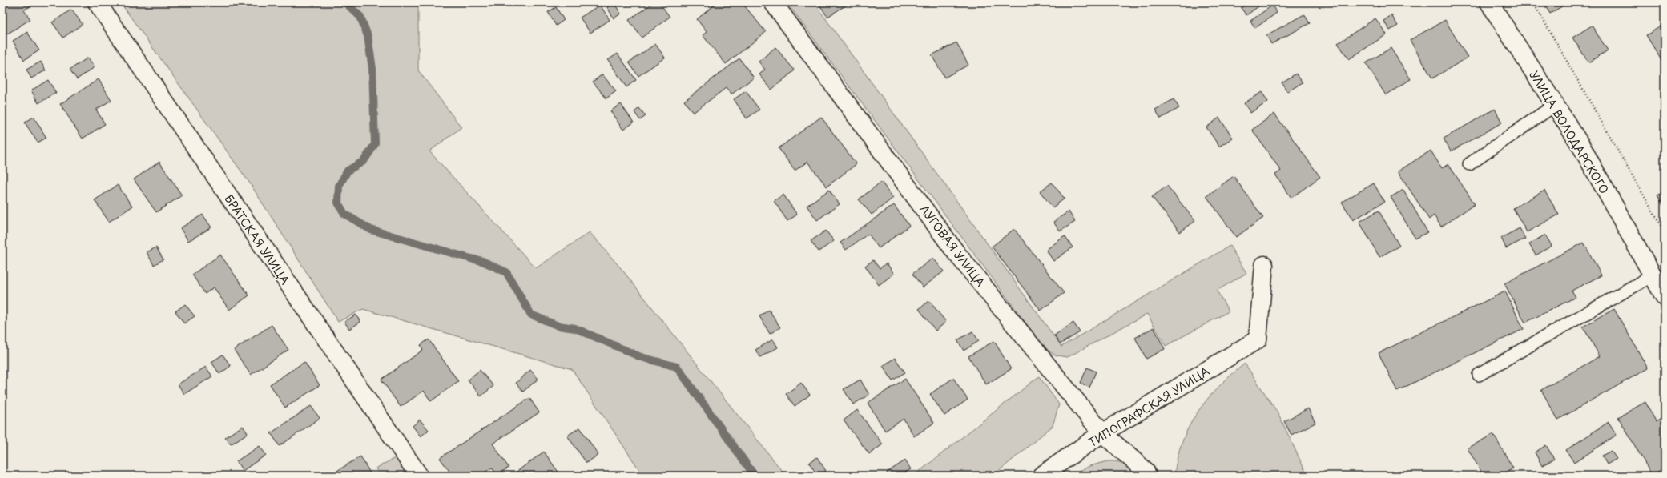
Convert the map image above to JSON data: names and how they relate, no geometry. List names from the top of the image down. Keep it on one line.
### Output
{"streets":{"street":["УЛИЦА ВОЛОДАРСКОГО","БРАТСКАЯ УЛИЦА","ЛУГОВАЯ УЛИЦА","ТИПОГРАФСКАЯ УЛИЦА"]},"crossings":[["ЛУГОВАЯ УЛИЦА","ТИПОГРАФСКАЯ УЛИЦА"]]}
